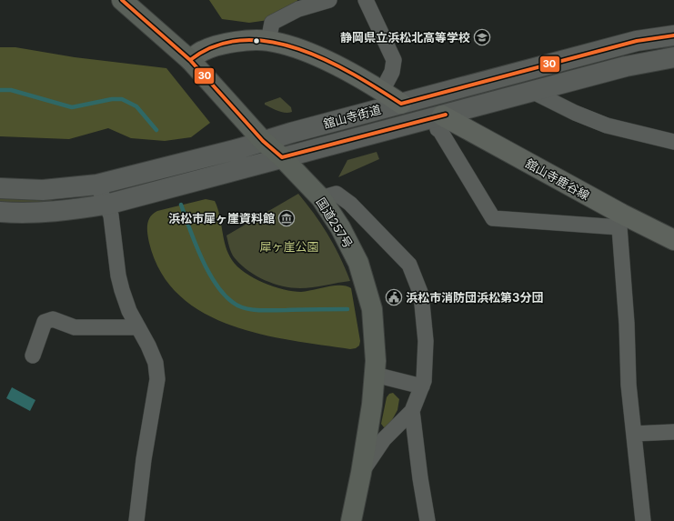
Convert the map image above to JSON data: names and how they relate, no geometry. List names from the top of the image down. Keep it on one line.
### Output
{"streets":{"highway":["国道257号"],"main road":["舘山寺鹿谷線"],"street":["舘山寺街道"]},"crossings":[["舘山寺街道","舘山寺鹿谷線"],["舘山寺街道","国道257号"]],"parks":["犀ヶ崖公園"],"places":{"school or university":["静岡県立浜松北高等学校"],"museum":["浜松市犀ヶ崖資料館"],"public building":["浜松市消防団浜松第3分団"]},"lines":["transit line 30"]}
